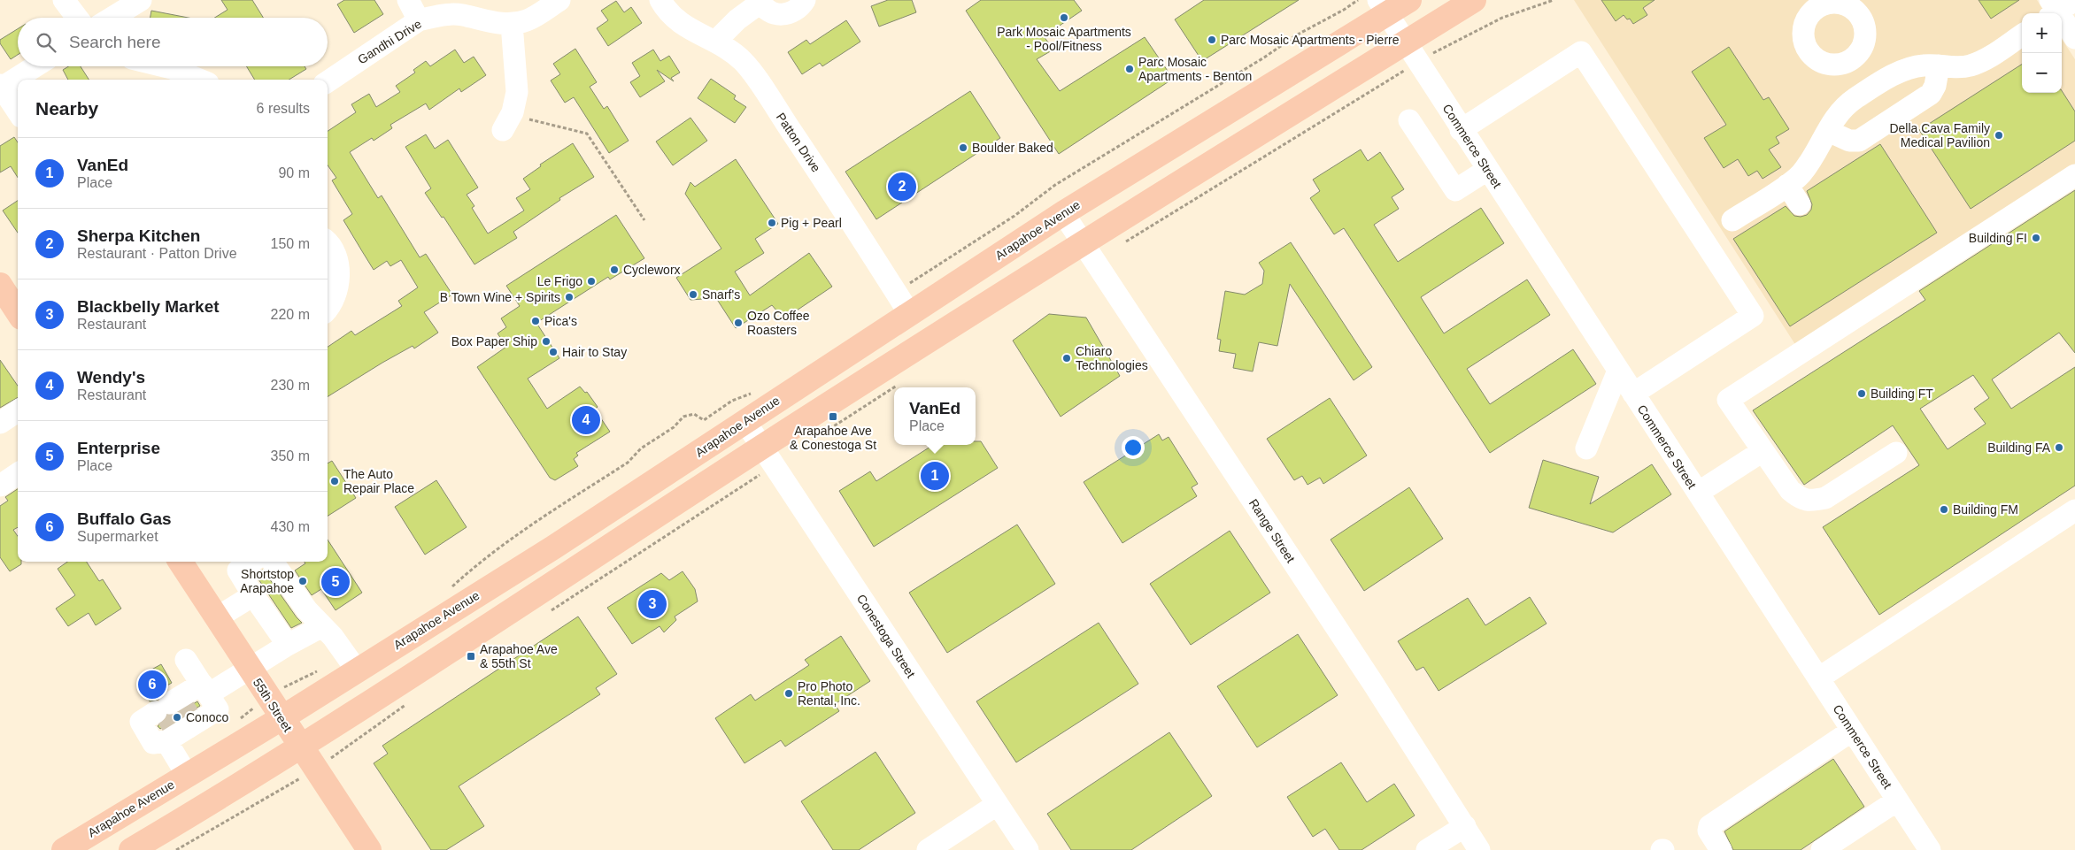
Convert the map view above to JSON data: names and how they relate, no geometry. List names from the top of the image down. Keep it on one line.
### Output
{"streets":{"main road":["Arapahoe Avenue","55th Street"],"street":["Gandhi Drive","Patton Drive","Commerce Street","Range Street","Conestoga Street"]},"crossings":[["Patton Drive","Arapahoe Avenue"],["Commerce Street","Arapahoe Avenue"],["Arapahoe Avenue","Range Street"],["Arapahoe Avenue","Conestoga Street"],["Arapahoe Avenue","55th Street"]],"places":{"other":["Park Mosaic Apartments - Pool/Fitness","Parc Mosaic Apartments - Pierre","Parc Mosaic Apartments - Benton","Della Cava Family Medical Pavilion","Boulder Baked","Pig + Pearl","Building FI","Cycleworx","Le Frigo","Snarf's","B Town Wine + Spirits","Pica's","Ozo Coffee Roasters","Box Paper Ship","Hair to Stay","Chiaro Technologies","Building FT","Building FA","The Auto Repair Place","Building FM","Shortstop Arapahoe","Pro Photo Rental, Inc.","Conoco"],"transit":["Arapahoe Ave & Conestoga St","Arapahoe Ave & 55th St"]},"page":{"map_buttons":["+","−"],"search":"Search here","heading":["Nearby","6 results"],"list":[{"mark":"1","name":"VanEd","note":"Place","value":"90 m"},{"mark":"2","name":"Sherpa Kitchen","note":"Restaurant · Patton Drive","value":"150 m"},{"mark":"3","name":"Blackbelly Market","note":"Restaurant","value":"220 m"},{"mark":"4","name":"Wendy's","note":"Restaurant","value":"230 m"},{"mark":"5","name":"Enterprise","note":"Place","value":"350 m"},{"mark":"6","name":"Buffalo Gas","note":"Supermarket","value":"430 m"}],"pins":["2","4","1","5","3","6"],"popup":["VanEd","Place"]}}
